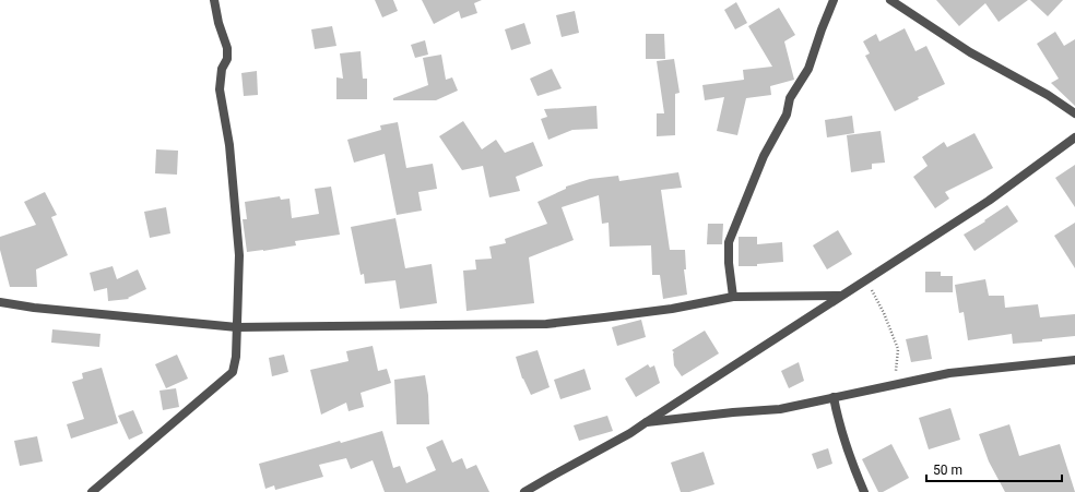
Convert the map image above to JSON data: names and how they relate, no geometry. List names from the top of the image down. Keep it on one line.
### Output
{"scale_bar":"50 m"}
